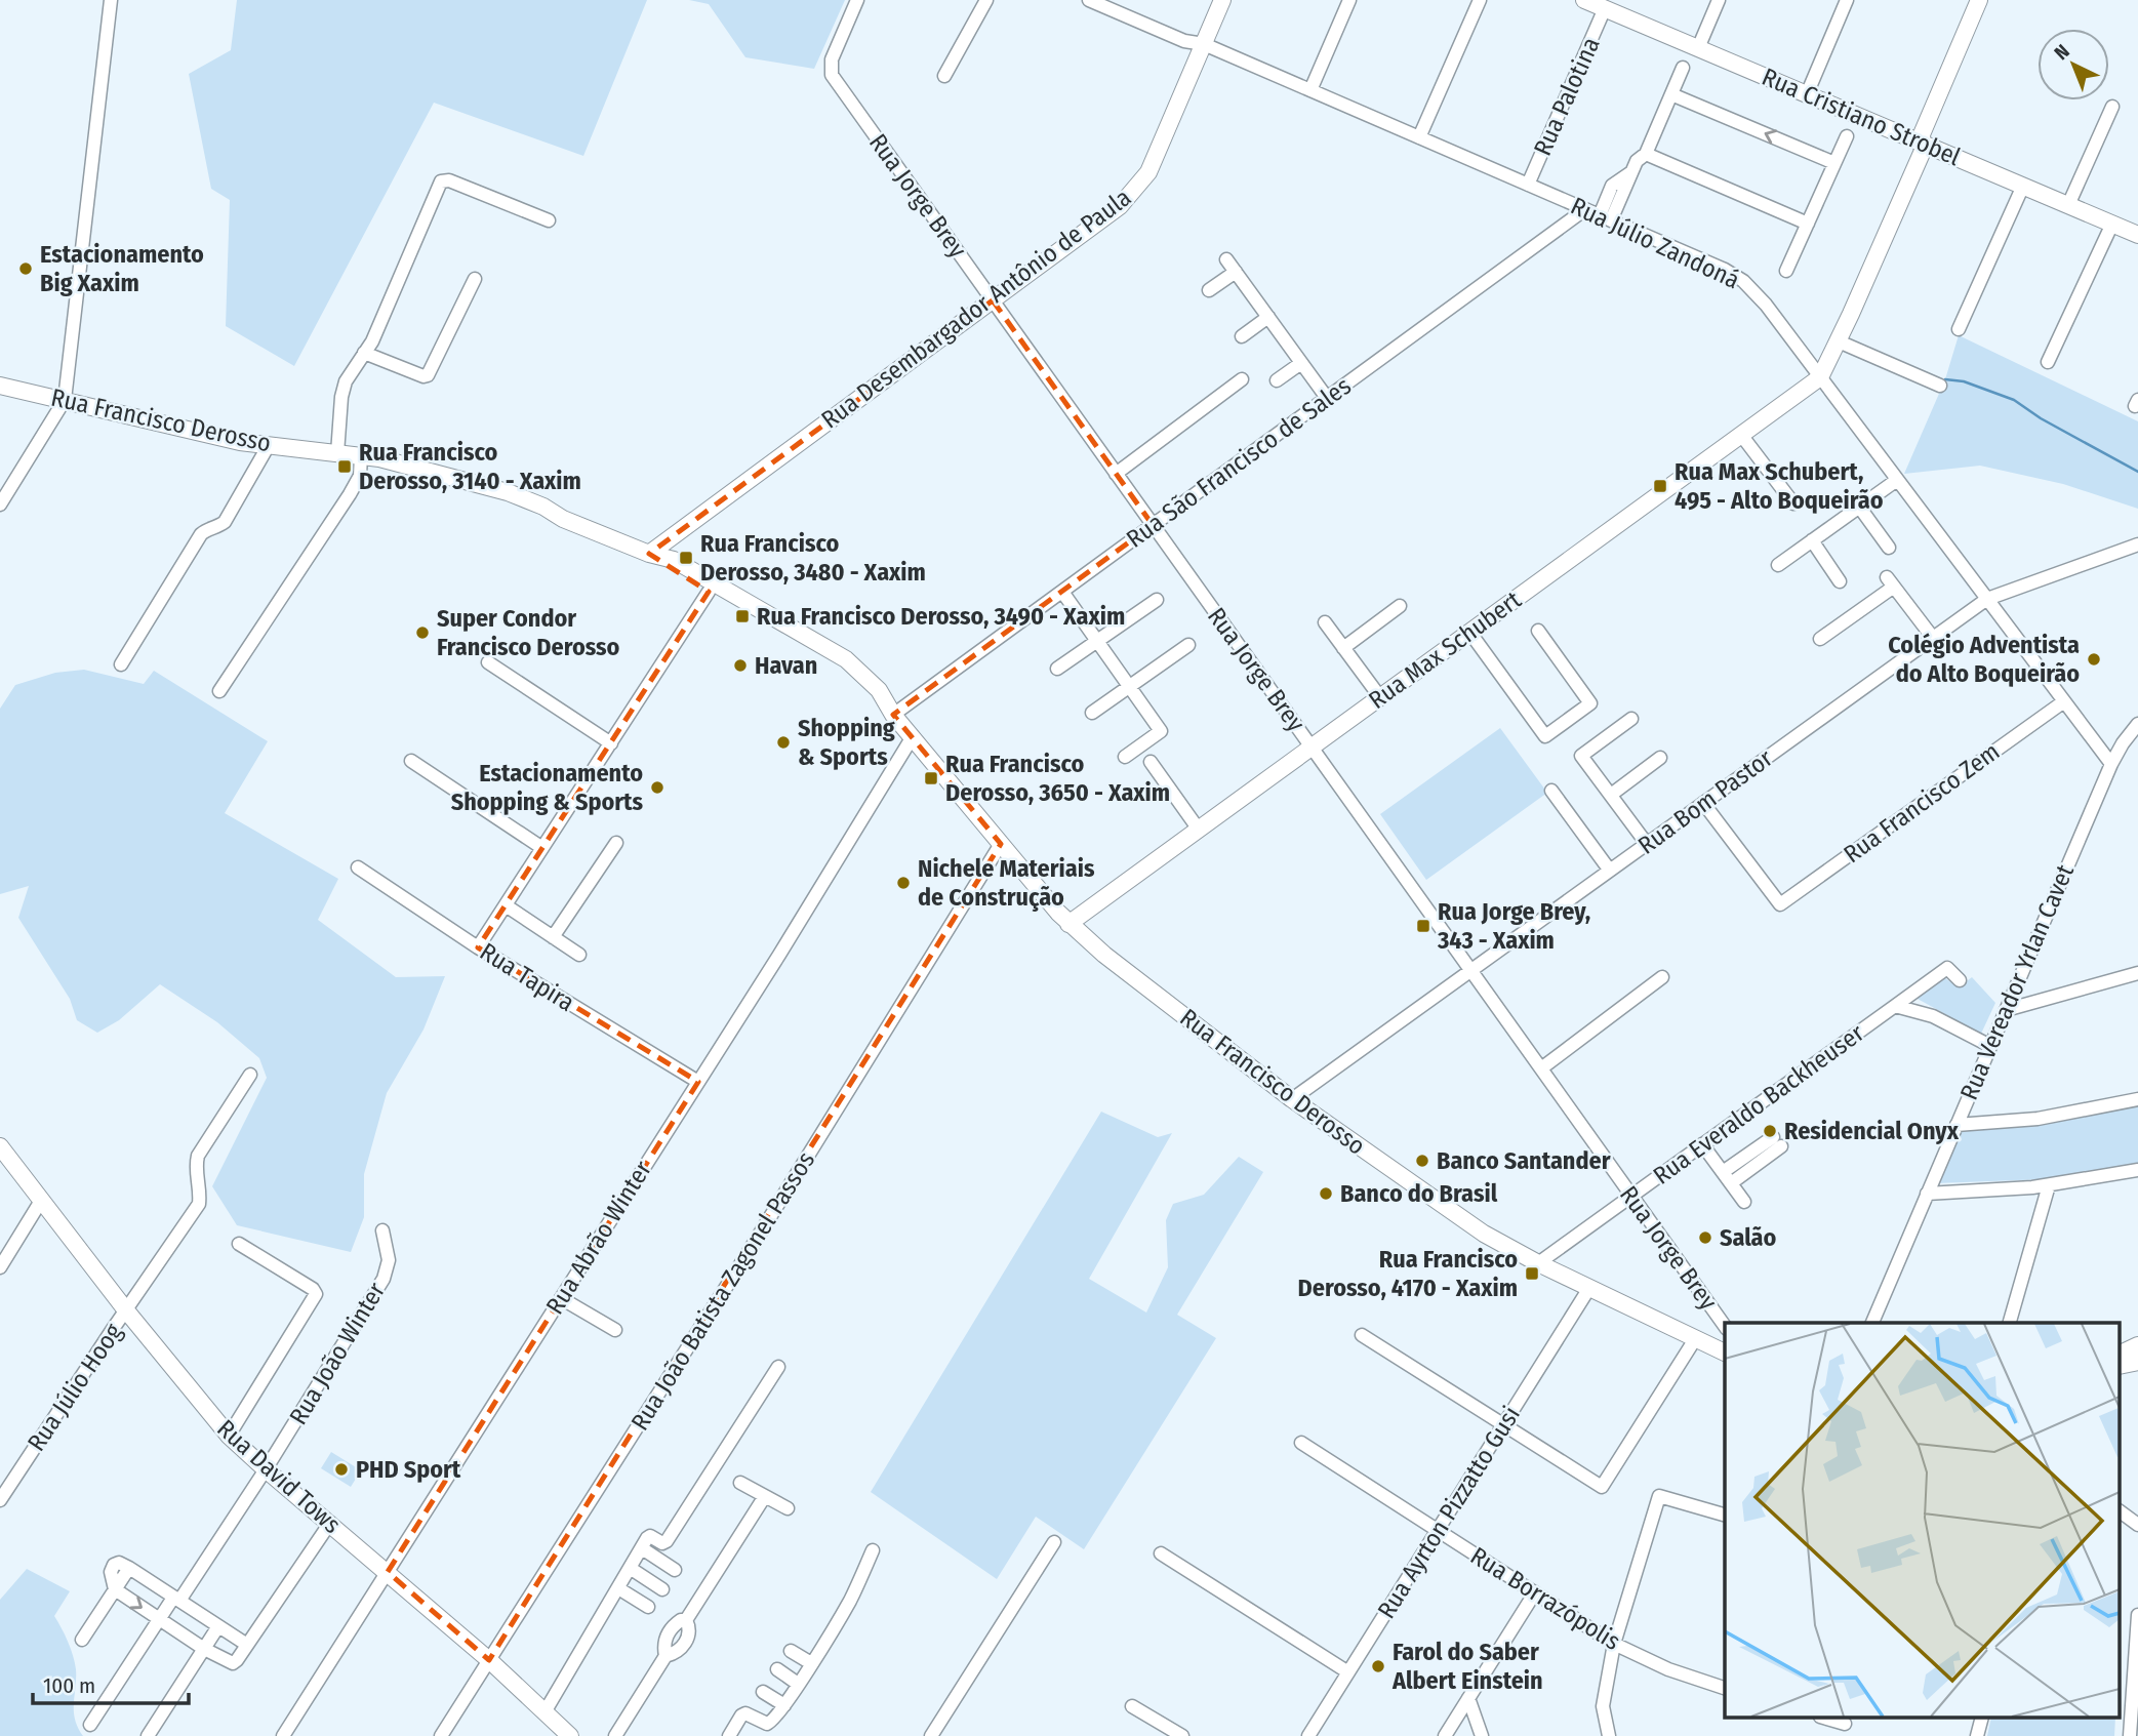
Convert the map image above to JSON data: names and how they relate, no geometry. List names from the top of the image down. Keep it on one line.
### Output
{"streets":{"main road":["Rua Cristiano Strobel","Rua Desembargador Antônio de Paula","Rua Francisco Derosso","Rua Max Schubert","Rua David Tows"],"street":["Rua Palotina","Rua Jorge Brey","Rua Júlio Zandoná","Rua São Francisco de Sales","Rua Bom Pastor","Rua Francisco Zem","Rua Tapira","Rua Vereador Yrlan Cavet","Rua Everaldo Backheuser","Rua Abrão Winter","Rua João Batista Zagonel Passos","Rua João Winter","Rua Júlio Hoog","Rua Ayrton Pizzatto Gusi","Rua Borrazópolis"]},"crossings":[["Rua Palotina","Rua Cristiano Strobel"],["Rua Palotina","Rua Júlio Zandoná"],["Rua Jorge Brey","Rua Desembargador Antônio de Paula"],["Rua Jorge Brey","Rua São Francisco de Sales"],["Rua Jorge Brey","Rua Max Schubert"],["Rua Jorge Brey","Rua Bom Pastor"],["Rua Jorge Brey","Rua Everaldo Backheuser"],["Rua Júlio Zandoná","Rua Desembargador Antônio de Paula"],["Rua Júlio Zandoná","Rua São Francisco de Sales"],["Rua Júlio Zandoná","Rua Max Schubert"],["Rua Júlio Zandoná","Rua Bom Pastor"],["Rua Júlio Zandoná","Rua Francisco Zem"],["Rua Júlio Zandoná","Rua Vereador Yrlan Cavet"],["Rua Desembargador Antônio de Paula","Rua Francisco Derosso"],["Rua Francisco Derosso","Rua São Francisco de Sales"],["Rua Francisco Derosso","Rua Max Schubert"],["Rua Francisco Derosso","Rua Bom Pastor"],["Rua Francisco Derosso","Rua Everaldo Backheuser"],["Rua Francisco Derosso","Rua Abrão Winter"],["Rua Francisco Derosso","Rua João Batista Zagonel Passos"],["Rua Francisco Derosso","Rua Ayrton Pizzatto Gusi"],["Rua Bom Pastor","Rua Francisco Zem"],["Rua Tapira","Rua Abrão Winter"],["Rua Abrão Winter","Rua David Tows"],["Rua João Batista Zagonel Passos","Rua David Tows"],["Rua João Winter","Rua David Tows"],["Rua Júlio Hoog","Rua David Tows"],["Rua Ayrton Pizzatto Gusi","Rua Borrazópolis"]],"places":{"other":["Estacionamento Big Xaxim","Super Condor Francisco Derosso","Colégio Adventista do Alto Boqueirão","Havan","Shopping & Sports","Estacionamento Shopping & Sports","Nichele Materiais de Construção","Residencial Onyx","Banco Santander","Banco do Brasil","Salão","PHD Sport","Farol do Saber Albert Einstein"],"transit":["Rua Francisco Derosso, 3140 - Xaxim","Rua Max Schubert, 495 - Alto Boqueirão","Rua Francisco Derosso, 3480 - Xaxim","Rua Francisco Derosso, 3490 - Xaxim","Rua Francisco Derosso, 3650 - Xaxim","Rua Jorge Brey, 343 - Xaxim","Rua Francisco Derosso, 4170 - Xaxim"]},"scale_bar":"100 m","north":"top left"}
